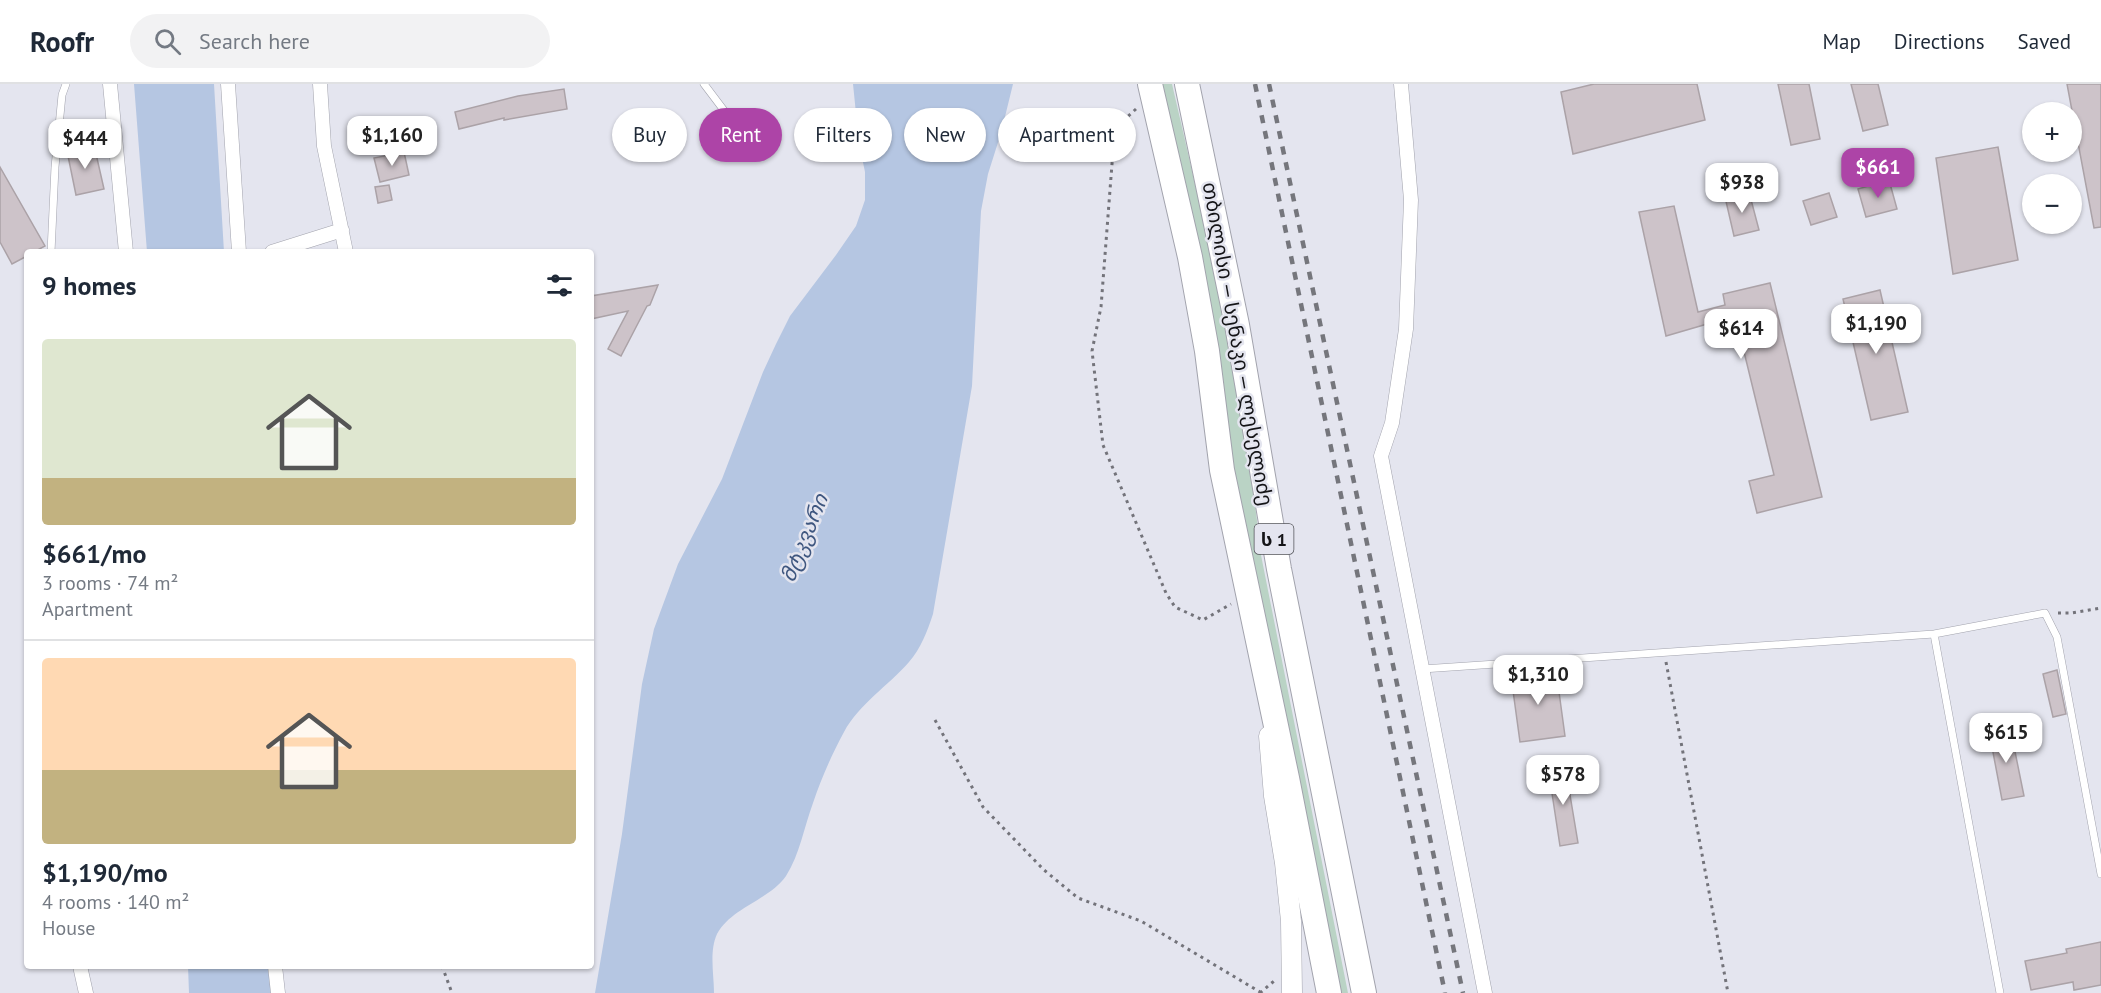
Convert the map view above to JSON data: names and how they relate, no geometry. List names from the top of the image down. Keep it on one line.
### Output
{"streets":{"highway":["თბილისი — სენაკი — ლესელიძე","ს 1"]},"crossings":[["თბილისი — სენაკი — ლესელიძე","ს 1"]],"water":["მტკვარი"],"page":{"header":"Roofr","search":"Search here","nav":["Map","Directions","Saved"],"map_buttons":["+","−"],"chip":["Buy","Rent","Filters","New","Apartment"],"price":["$1,160","$444","$661","$938","$1,190","$614","$1,310","$615","$578"],"heading":"9 homes","list":[{"name":"$661/mo","note":"3 rooms · 74 m² · Apartment"},{"name":"$1,190/mo","note":"4 rooms · 140 m² · House"}]}}
